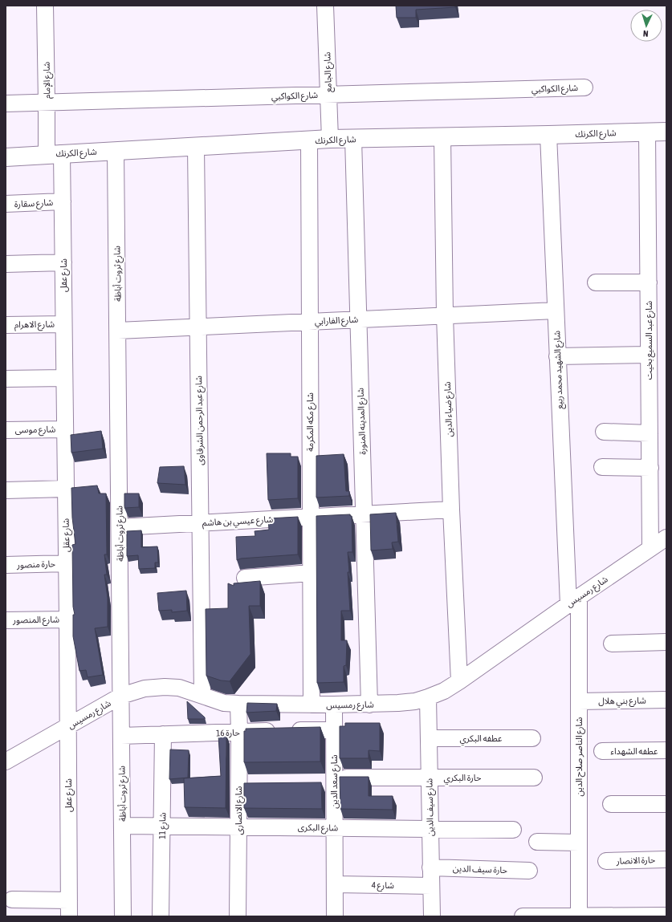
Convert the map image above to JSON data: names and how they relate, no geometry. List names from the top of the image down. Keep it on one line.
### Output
{"streets":{"street":["شارع الجامع","شارع الإمام","شارع الكواكبي","شارع الكرنك","شارع سقارة","شارع ثروت أباظة","شارع عقل","شارع الفارابي","شارع الاهرام","شارع عبد السميع بخيت","شارع الشهيد محمد ربيع","شارع ضياء الدين","شارع عبد الرحمن الشرقاوى","شارع المدينه المنورة","شارع مكه المكرمة","شارع موسى","شارع عيسي بن هاشم","حارة منصور","شارع رمسيس","شارع المنصور","شارع بني هلال","حارة 16","عطفه البكري","عطفه الشهداء","شارع الناصر صلاح الدين","حارة البكري","شارع سعد الدين","شارع سيف الدين","شارع الانصارى","شارع 11","شارع البكرى","حارة الانصار","حارة سيف الدين","شارع 4"]},"crossings":[["شارع الجامع","شارع الكواكبي"],["شارع الجامع","شارع الكرنك"],["شارع الإمام","شارع الكواكبي"],["شارع الإمام","شارع الكرنك"],["شارع الإمام","شارع عقل"],["شارع الكرنك","شارع ثروت أباظة"],["شارع الكرنك","شارع عقل"],["شارع الكرنك","شارع عبد السميع بخيت"],["شارع الكرنك","شارع الشهيد محمد ربيع"],["شارع الكرنك","شارع ضياء الدين"],["شارع الكرنك","شارع عبد الرحمن الشرقاوى"],["شارع الكرنك","شارع المدينه المنورة"],["شارع الكرنك","شارع مكه المكرمة"],["شارع سقارة","شارع عقل"],["شارع ثروت أباظة","شارع الفارابي"],["شارع ثروت أباظة","شارع عيسي بن هاشم"],["شارع ثروت أباظة","شارع رمسيس"],["شارع ثروت أباظة","حارة 16"],["شارع ثروت أباظة","شارع البكرى"],["شارع عقل","شارع الاهرام"],["شارع عقل","شارع موسى"],["شارع عقل","حارة منصور"],["شارع عقل","شارع رمسيس"],["شارع عقل","شارع المنصور"],["شارع الفارابي","شارع الشهيد محمد ربيع"],["شارع الفارابي","شارع ضياء الدين"],["شارع الفارابي","شارع عبد الرحمن الشرقاوى"],["شارع الفارابي","شارع المدينه المنورة"],["شارع الفارابي","شارع مكه المكرمة"],["شارع عبد السميع بخيت","شارع رمسيس"],["شارع الشهيد محمد ربيع","شارع رمسيس"],["شارع الشهيد محمد ربيع","شارع الناصر صلاح الدين"],["شارع ضياء الدين","شارع عيسي بن هاشم"],["شارع ضياء الدين","شارع رمسيس"],["شارع عبد الرحمن الشرقاوى","شارع عيسي بن هاشم"],["شارع عبد الرحمن الشرقاوى","شارع رمسيس"],["شارع المدينه المنورة","شارع عيسي بن هاشم"],["شارع المدينه المنورة","شارع رمسيس"],["شارع مكه المكرمة","شارع عيسي بن هاشم"],["شارع مكه المكرمة","شارع رمسيس"],["شارع رمسيس","شارع الناصر صلاح الدين"],["شارع رمسيس","شارع سعد الدين"],["شارع رمسيس","شارع سيف الدين"],["شارع رمسيس","شارع الانصارى"],["شارع بني هلال","شارع الناصر صلاح الدين"],["حارة 16","شارع سعد الدين"],["حارة 16","شارع الانصارى"],["حارة 16","شارع 11"],["عطفه البكري","شارع سيف الدين"],["حارة البكري","شارع سعد الدين"],["حارة البكري","شارع سيف الدين"],["شارع سعد الدين","شارع البكرى"],["شارع سعد الدين","شارع 4"],["شارع سيف الدين","شارع البكرى"],["شارع سيف الدين","حارة سيف الدين"],["شارع سيف الدين","شارع 4"],["شارع الانصارى","شارع البكرى"],["شارع 11","شارع البكرى"]],"north":"bottom"}
